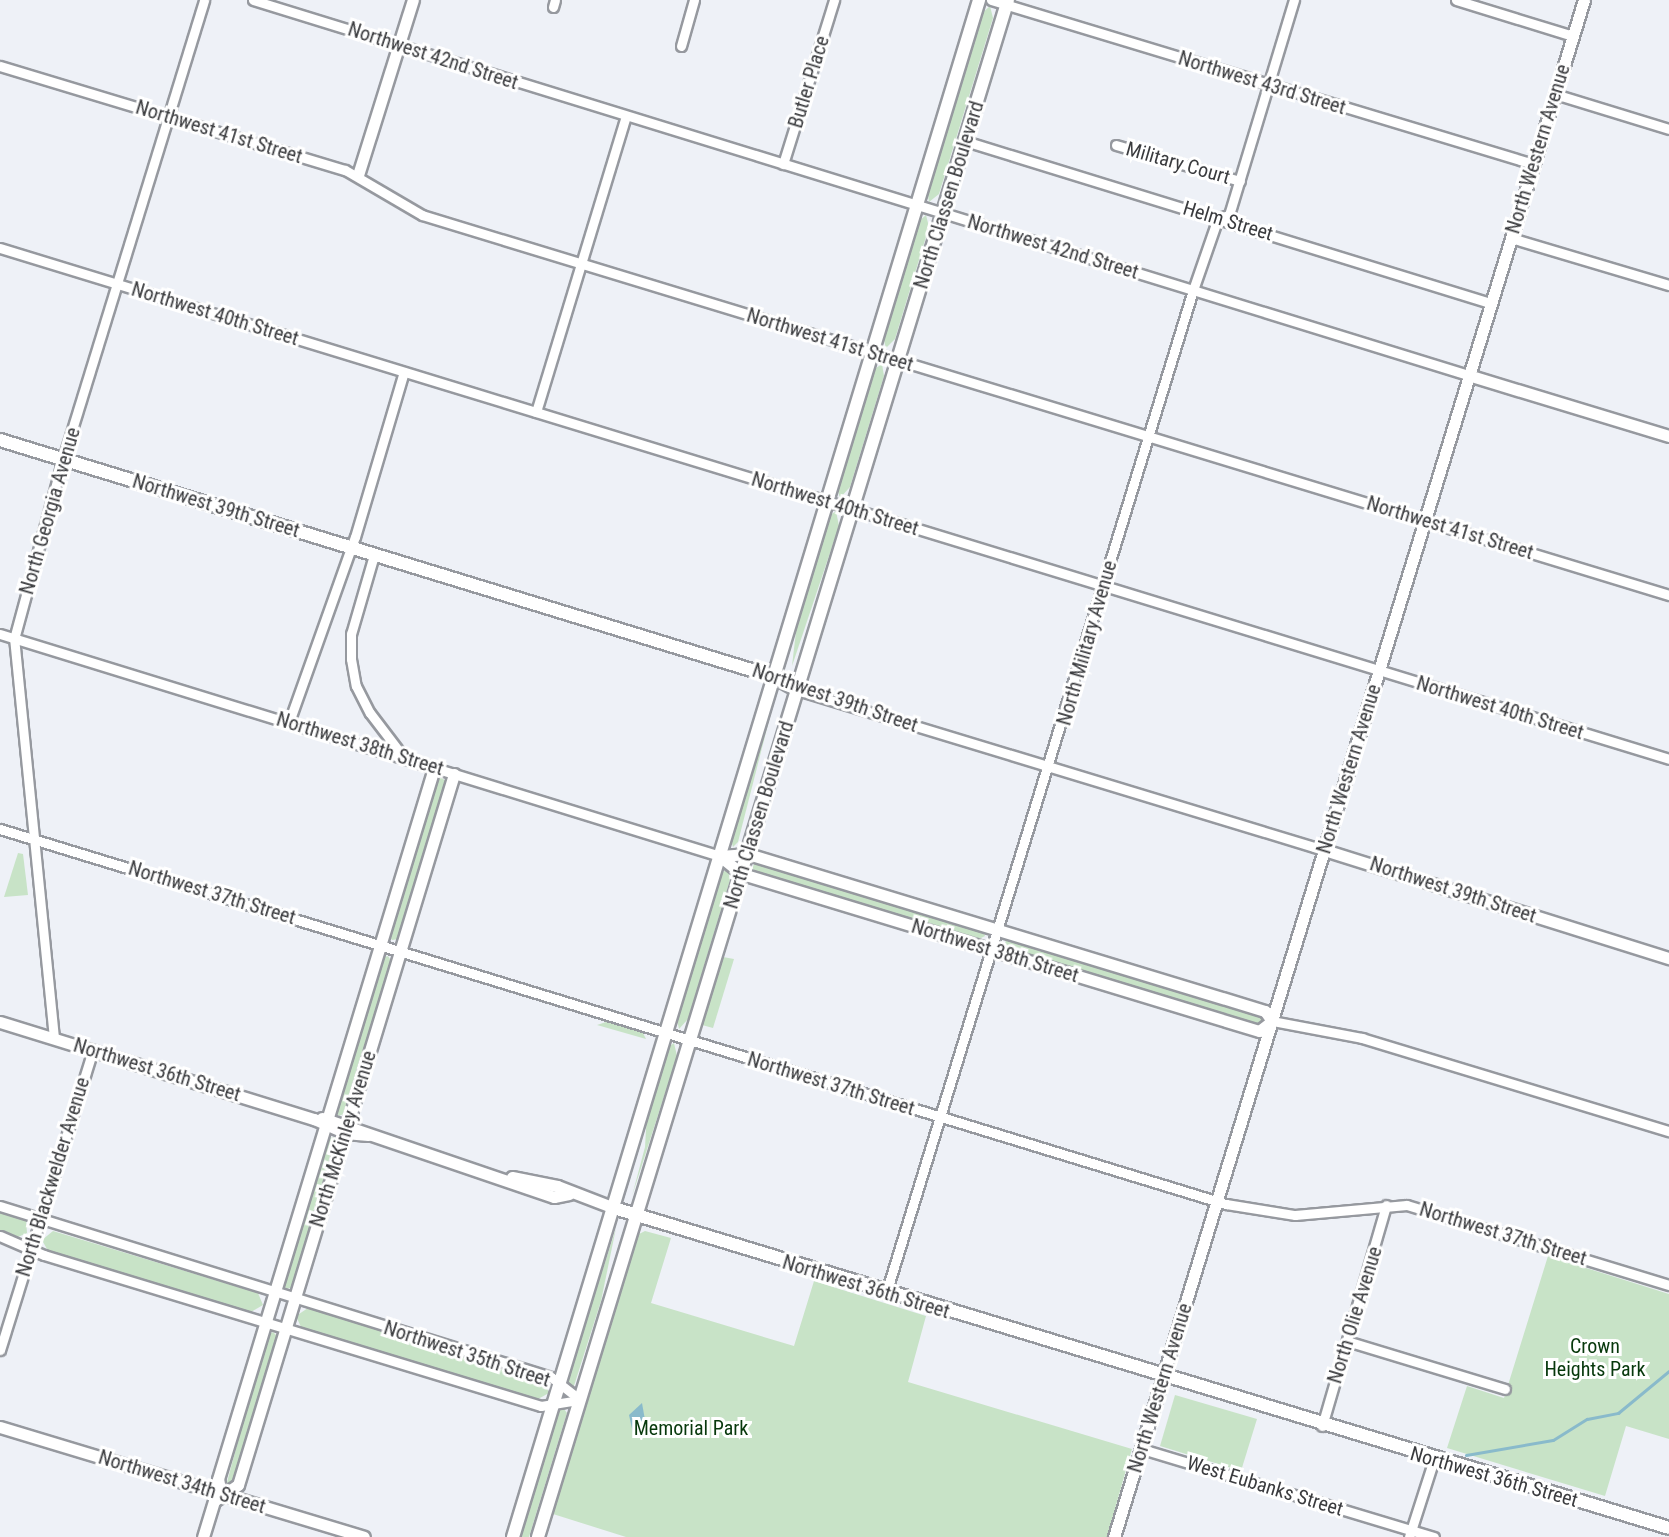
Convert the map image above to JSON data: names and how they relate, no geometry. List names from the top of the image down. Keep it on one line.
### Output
{"streets":{"main road":["North Classen Boulevard","Northwest 39th Street","Northwest 36th Street"],"street":["Northwest 42nd Street","Butler Place","Northwest 43rd Street","Northwest 41st Street","North Western Avenue","Military Court","Helm Street","Northwest 40th Street","North Georgia Avenue","North Military Avenue","Northwest 38th Street","Northwest 37th Street","North McKinley Avenue","North Blackwelder Avenue","North Olie Avenue","Northwest 35th Street","Northwest 34th Street","West Eubanks Street"]},"crossings":[["Northwest 42nd Street","Butler Place"],["Northwest 42nd Street","North Western Avenue"],["Northwest 42nd Street","North Classen Boulevard"],["Northwest 42nd Street","North Military Avenue"],["Northwest 43rd Street","North Western Avenue"],["Northwest 43rd Street","North Classen Boulevard"],["Northwest 43rd Street","North Military Avenue"],["Northwest 41st Street","North Western Avenue"],["Northwest 41st Street","North Classen Boulevard"],["Northwest 41st Street","North Georgia Avenue"],["Northwest 41st Street","North Military Avenue"],["North Western Avenue","Helm Street"],["North Western Avenue","Northwest 40th Street"],["North Western Avenue","Northwest 39th Street"],["North Western Avenue","Northwest 38th Street"],["North Western Avenue","Northwest 37th Street"],["North Western Avenue","Northwest 36th Street"],["North Western Avenue","West Eubanks Street"],["Military Court","North Military Avenue"],["North Classen Boulevard","Helm Street"],["North Classen Boulevard","Northwest 40th Street"],["North Classen Boulevard","Northwest 39th Street"],["North Classen Boulevard","Northwest 38th Street"],["North Classen Boulevard","Northwest 37th Street"],["North Classen Boulevard","Northwest 36th Street"],["North Classen Boulevard","Northwest 35th Street"],["Helm Street","North Military Avenue"],["Northwest 40th Street","North Georgia Avenue"],["Northwest 40th Street","North Military Avenue"],["Northwest 39th Street","North Georgia Avenue"],["Northwest 39th Street","North Military Avenue"],["North Georgia Avenue","Northwest 38th Street"],["North Georgia Avenue","Northwest 37th Street"],["North Georgia Avenue","Northwest 36th Street"],["North Military Avenue","Northwest 38th Street"],["North Military Avenue","Northwest 37th Street"],["North Military Avenue","Northwest 36th Street"],["Northwest 38th Street","North McKinley Avenue"],["Northwest 37th Street","North McKinley Avenue"],["Northwest 37th Street","North Olie Avenue"],["Northwest 36th Street","North McKinley Avenue"],["Northwest 36th Street","North Blackwelder Avenue"],["Northwest 36th Street","North Olie Avenue"],["North McKinley Avenue","Northwest 35th Street"],["North McKinley Avenue","Northwest 34th Street"],["North Blackwelder Avenue","Northwest 35th Street"]],"parks":["Crown Heights Park","Memorial Park"]}
